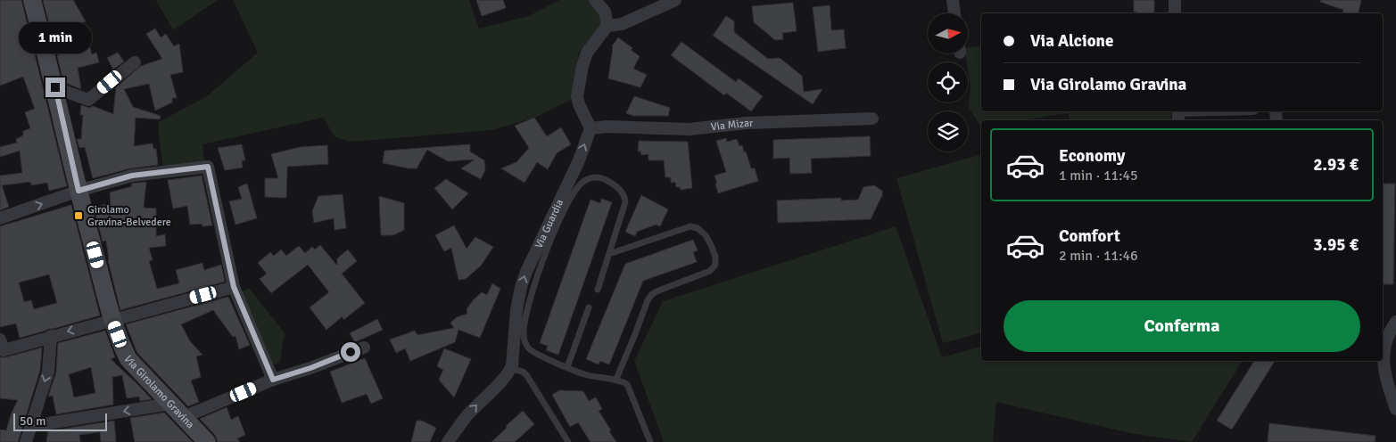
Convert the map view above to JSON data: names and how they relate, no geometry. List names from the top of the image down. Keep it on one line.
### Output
{"streets":{"main road":["Via Girolamo Gravina"],"street":["Via Mizar","Via Guardia"]},"crossings":[["Via Mizar","Via Guardia"]],"one_way":["Via Guardia"],"places":{"transit":["Girolamo Gravina-Belvedere"]},"scale_bar":"50 m","north":"right","page":{"banner":["Via Alcione","Via Girolamo Gravina"],"bubble":"1 min","list":[{"name":"Economy","note":"1 min · 11:45","value":"2.93 €"},{"name":"Comfort","note":"2 min · 11:46","value":"3.95 €"}],"buttons":"Conferma","scale":"50 m"}}
